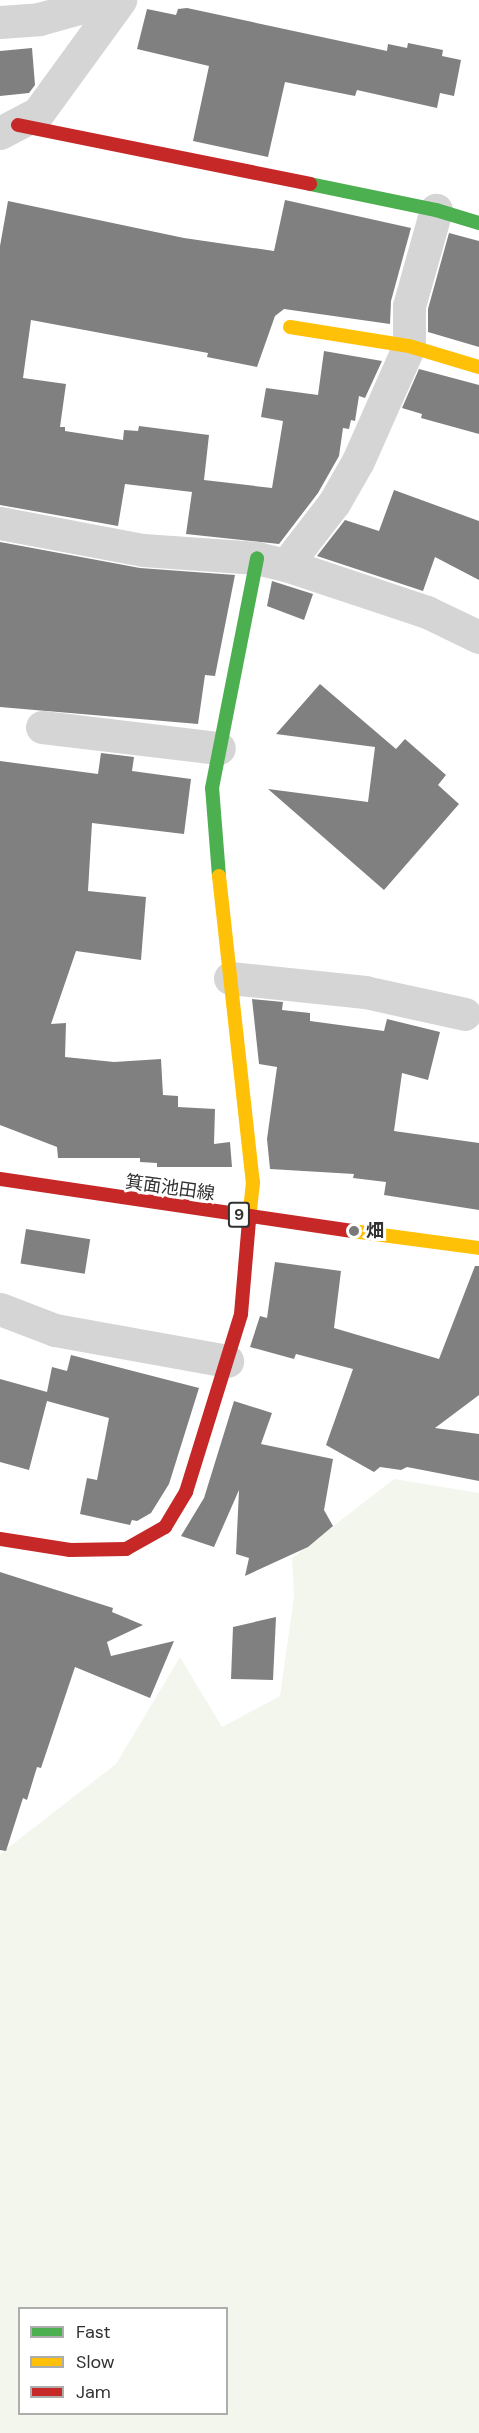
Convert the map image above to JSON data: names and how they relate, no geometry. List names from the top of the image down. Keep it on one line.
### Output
{"streets":{"street":["箕面池田線","9"]},"places":["畑"],"legend":["Fast","Slow","Jam"]}
